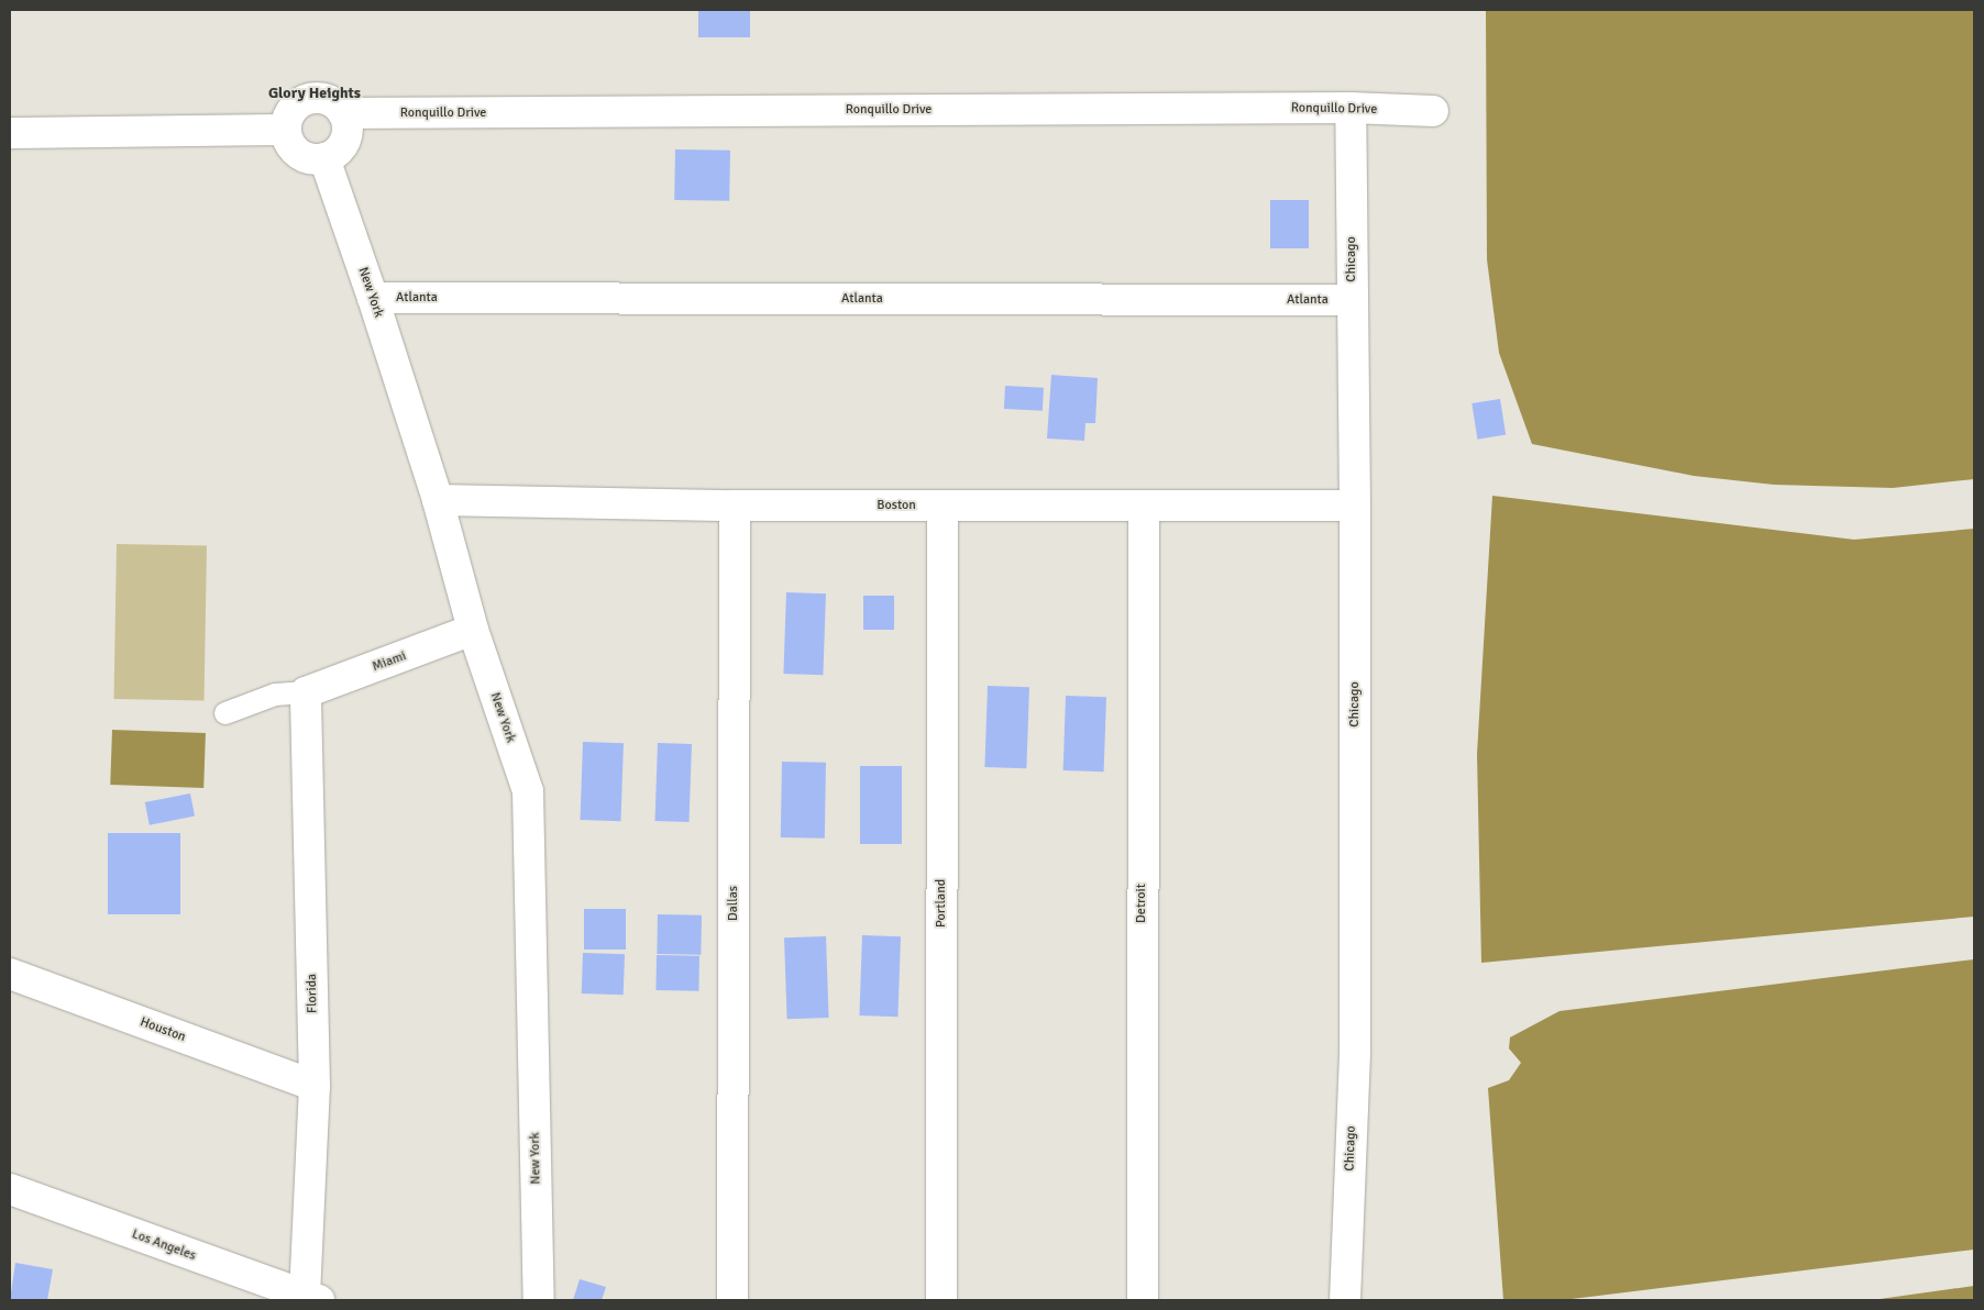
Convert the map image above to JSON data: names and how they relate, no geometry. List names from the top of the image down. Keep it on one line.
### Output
{"streets":{"street":["Ronquillo Drive","Chicago","New York","Atlanta","Boston","Miami","Dallas","Portland","Detroit","Florida","Houston","Los Angeles"]},"crossings":[["Ronquillo Drive","Chicago"],["Ronquillo Drive","New York"],["Chicago","Atlanta"],["Chicago","Boston"],["New York","Atlanta"],["New York","Boston"],["New York","Miami"],["Boston","Dallas"],["Boston","Portland"],["Boston","Detroit"],["Miami","Florida"],["Florida","Houston"],["Florida","Los Angeles"]],"districts":["Glory Heights"]}
